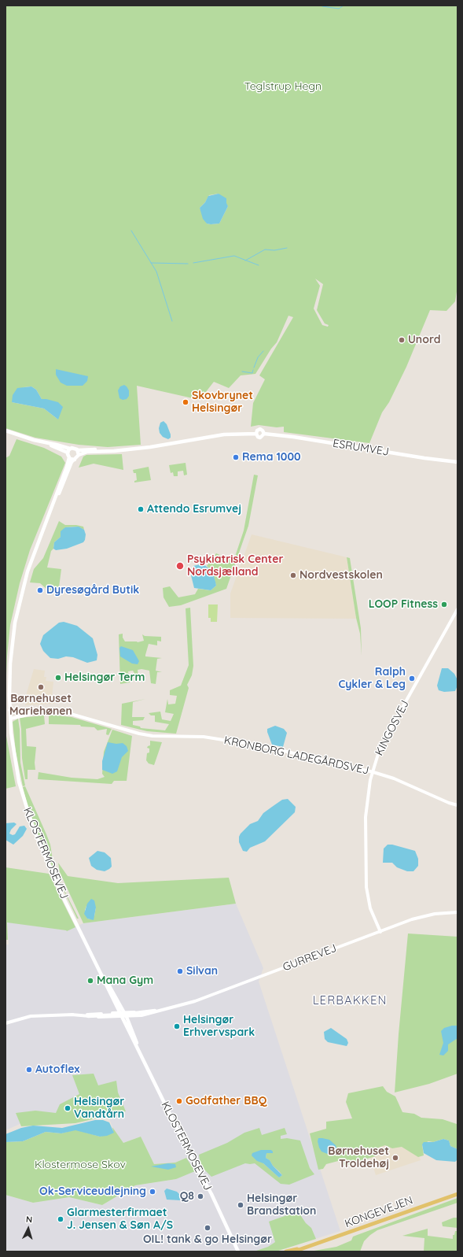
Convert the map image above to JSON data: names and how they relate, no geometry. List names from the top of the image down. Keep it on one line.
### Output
{"streets":{"main road":["ESRUMVEJ","KLOSTERMOSEVEJ","KONGEVEJEN"],"street":["KINGOSVEJ","KRONBORG LADEGÅRDSVEJ","GURREVEJ"]},"crossings":[["KINGOSVEJ","KRONBORG LADEGÅRDSVEJ"],["KINGOSVEJ","GURREVEJ"],["KRONBORG LADEGÅRDSVEJ","KLOSTERMOSEVEJ"],["KLOSTERMOSEVEJ","GURREVEJ"]],"districts":["LERBAKKEN"],"parks":["Teglstrup Hegn","Klostermose Skov"],"places":["Unord","Skovbrynet Helsingør","Rema 1000","Attendo Esrumvej","Psykiatrisk Center Nordsjælland","Nordvestskolen","Dyresøgård Butik","LOOP Fitness","Helsingør Term","Ralph Cykler & Leg","Børnehuset Mariehønen","Silvan","Mana Gym","Helsingør Erhvervspark","Autoflex","Godfather BBQ","Helsingør Vandtårn","Børnehuset Troldehøj","Ok-Serviceudlejning","Q8","Helsingør Brandstation","Glarmesterfirmaet J. Jensen & Søn A/S","OIL! tank & go Helsingør"],"north":"top"}
